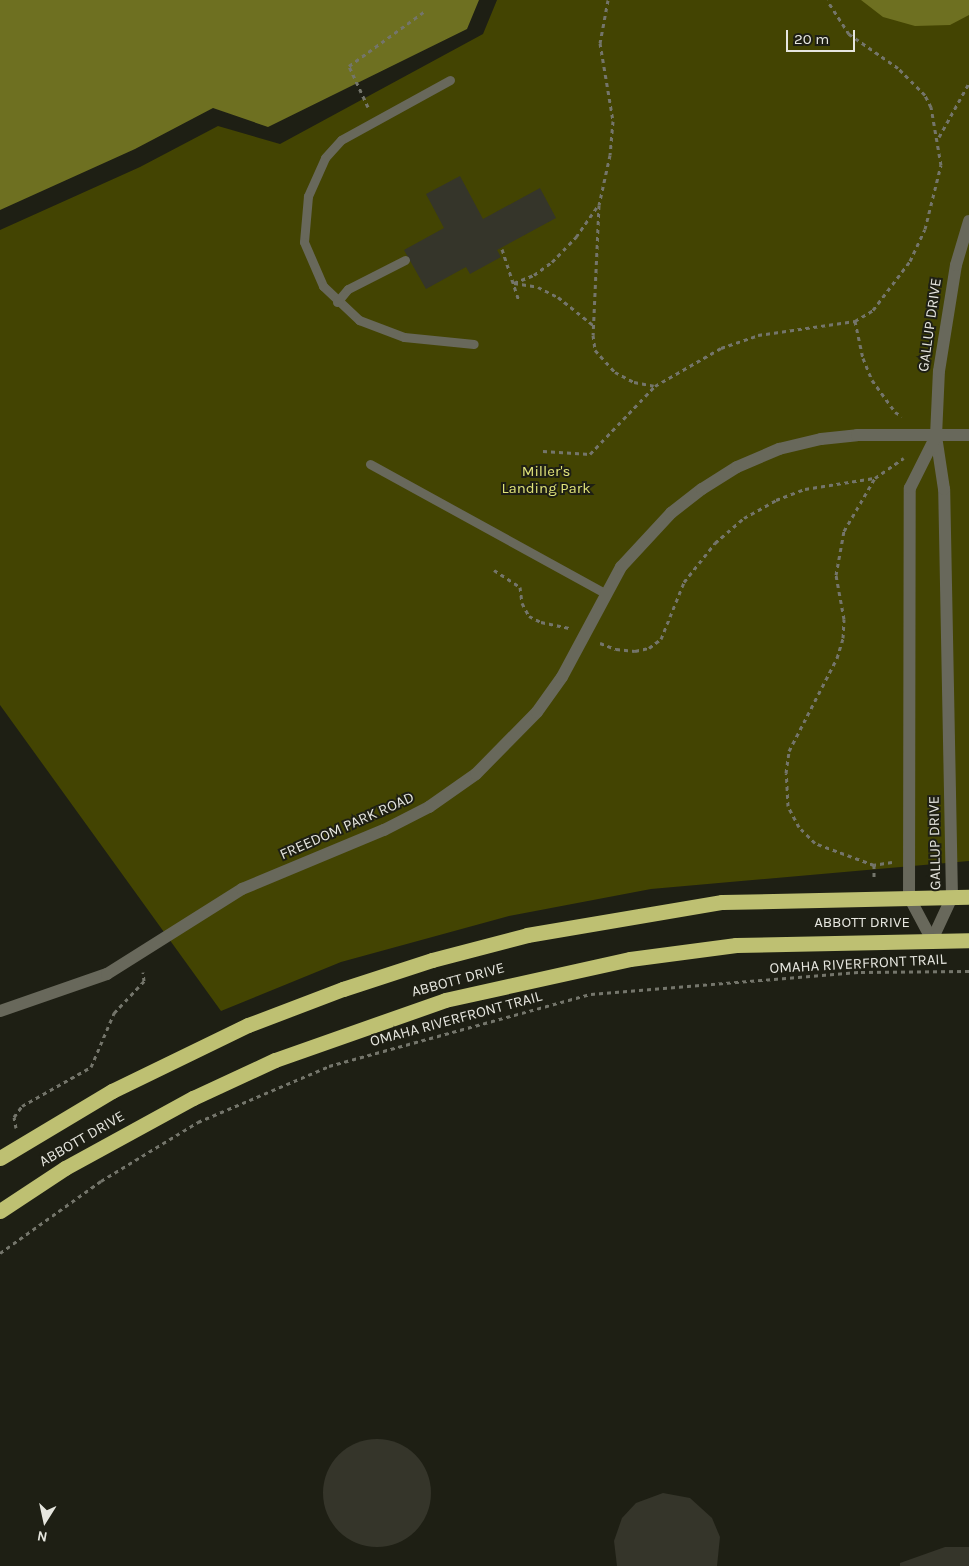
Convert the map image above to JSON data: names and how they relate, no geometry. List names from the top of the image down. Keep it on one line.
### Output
{"streets":{"highway":["ABBOTT DRIVE"],"street":["GALLUP DRIVE","FREEDOM PARK ROAD"],"path":["OMAHA RIVERFRONT TRAIL"]},"crossings":[["GALLUP DRIVE","FREEDOM PARK ROAD"],["GALLUP DRIVE","ABBOTT DRIVE"]],"parks":["Miller's Landing Park"],"scale_bar":"20 m","north":"bottom"}
